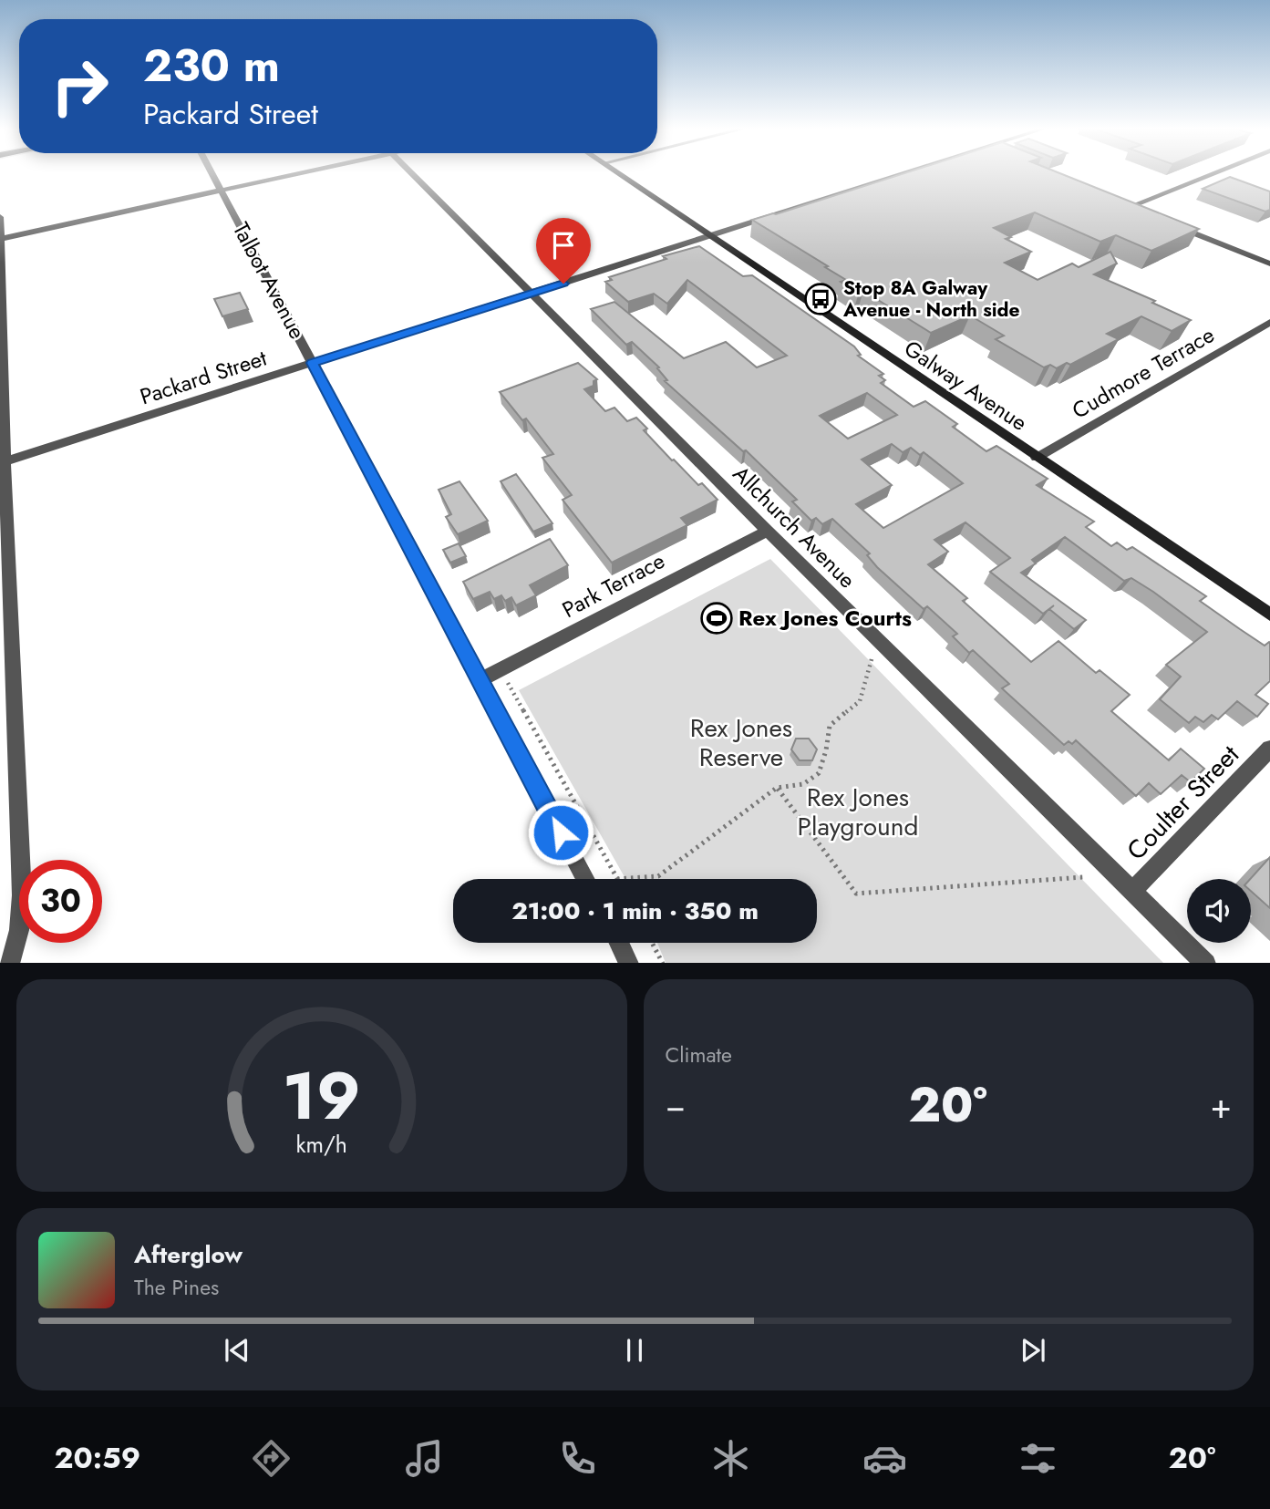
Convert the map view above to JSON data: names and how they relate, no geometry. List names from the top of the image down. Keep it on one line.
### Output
{"streets":{"street":["Talbot Avenue","Cudmore Terrace","Packard Street","Galway Avenue","Allchurch Avenue","Park Terrace","Coulter Street"]},"crossings":[["Talbot Avenue","Packard Street"],["Talbot Avenue","Park Terrace"],["Cudmore Terrace","Galway Avenue"],["Packard Street","Galway Avenue"],["Packard Street","Allchurch Avenue"],["Allchurch Avenue","Park Terrace"],["Allchurch Avenue","Coulter Street"]],"parks":["Rex Jones Reserve","Rex Jones Playground"],"places":{"bus stop":["Stop 8A Galway Avenue - North side"],"sports":["Rex Jones Courts"]},"page":{"turn":["230 m","Packard Street"],"limit":"30","trip":"21:00 · 1 min · 350 m","tile":"Climate","heat":["−","20°","+"],"song":["Afterglow","The Pines"],"tabs":["20:59","20°"],"gauge":["19","km/h"]}}
